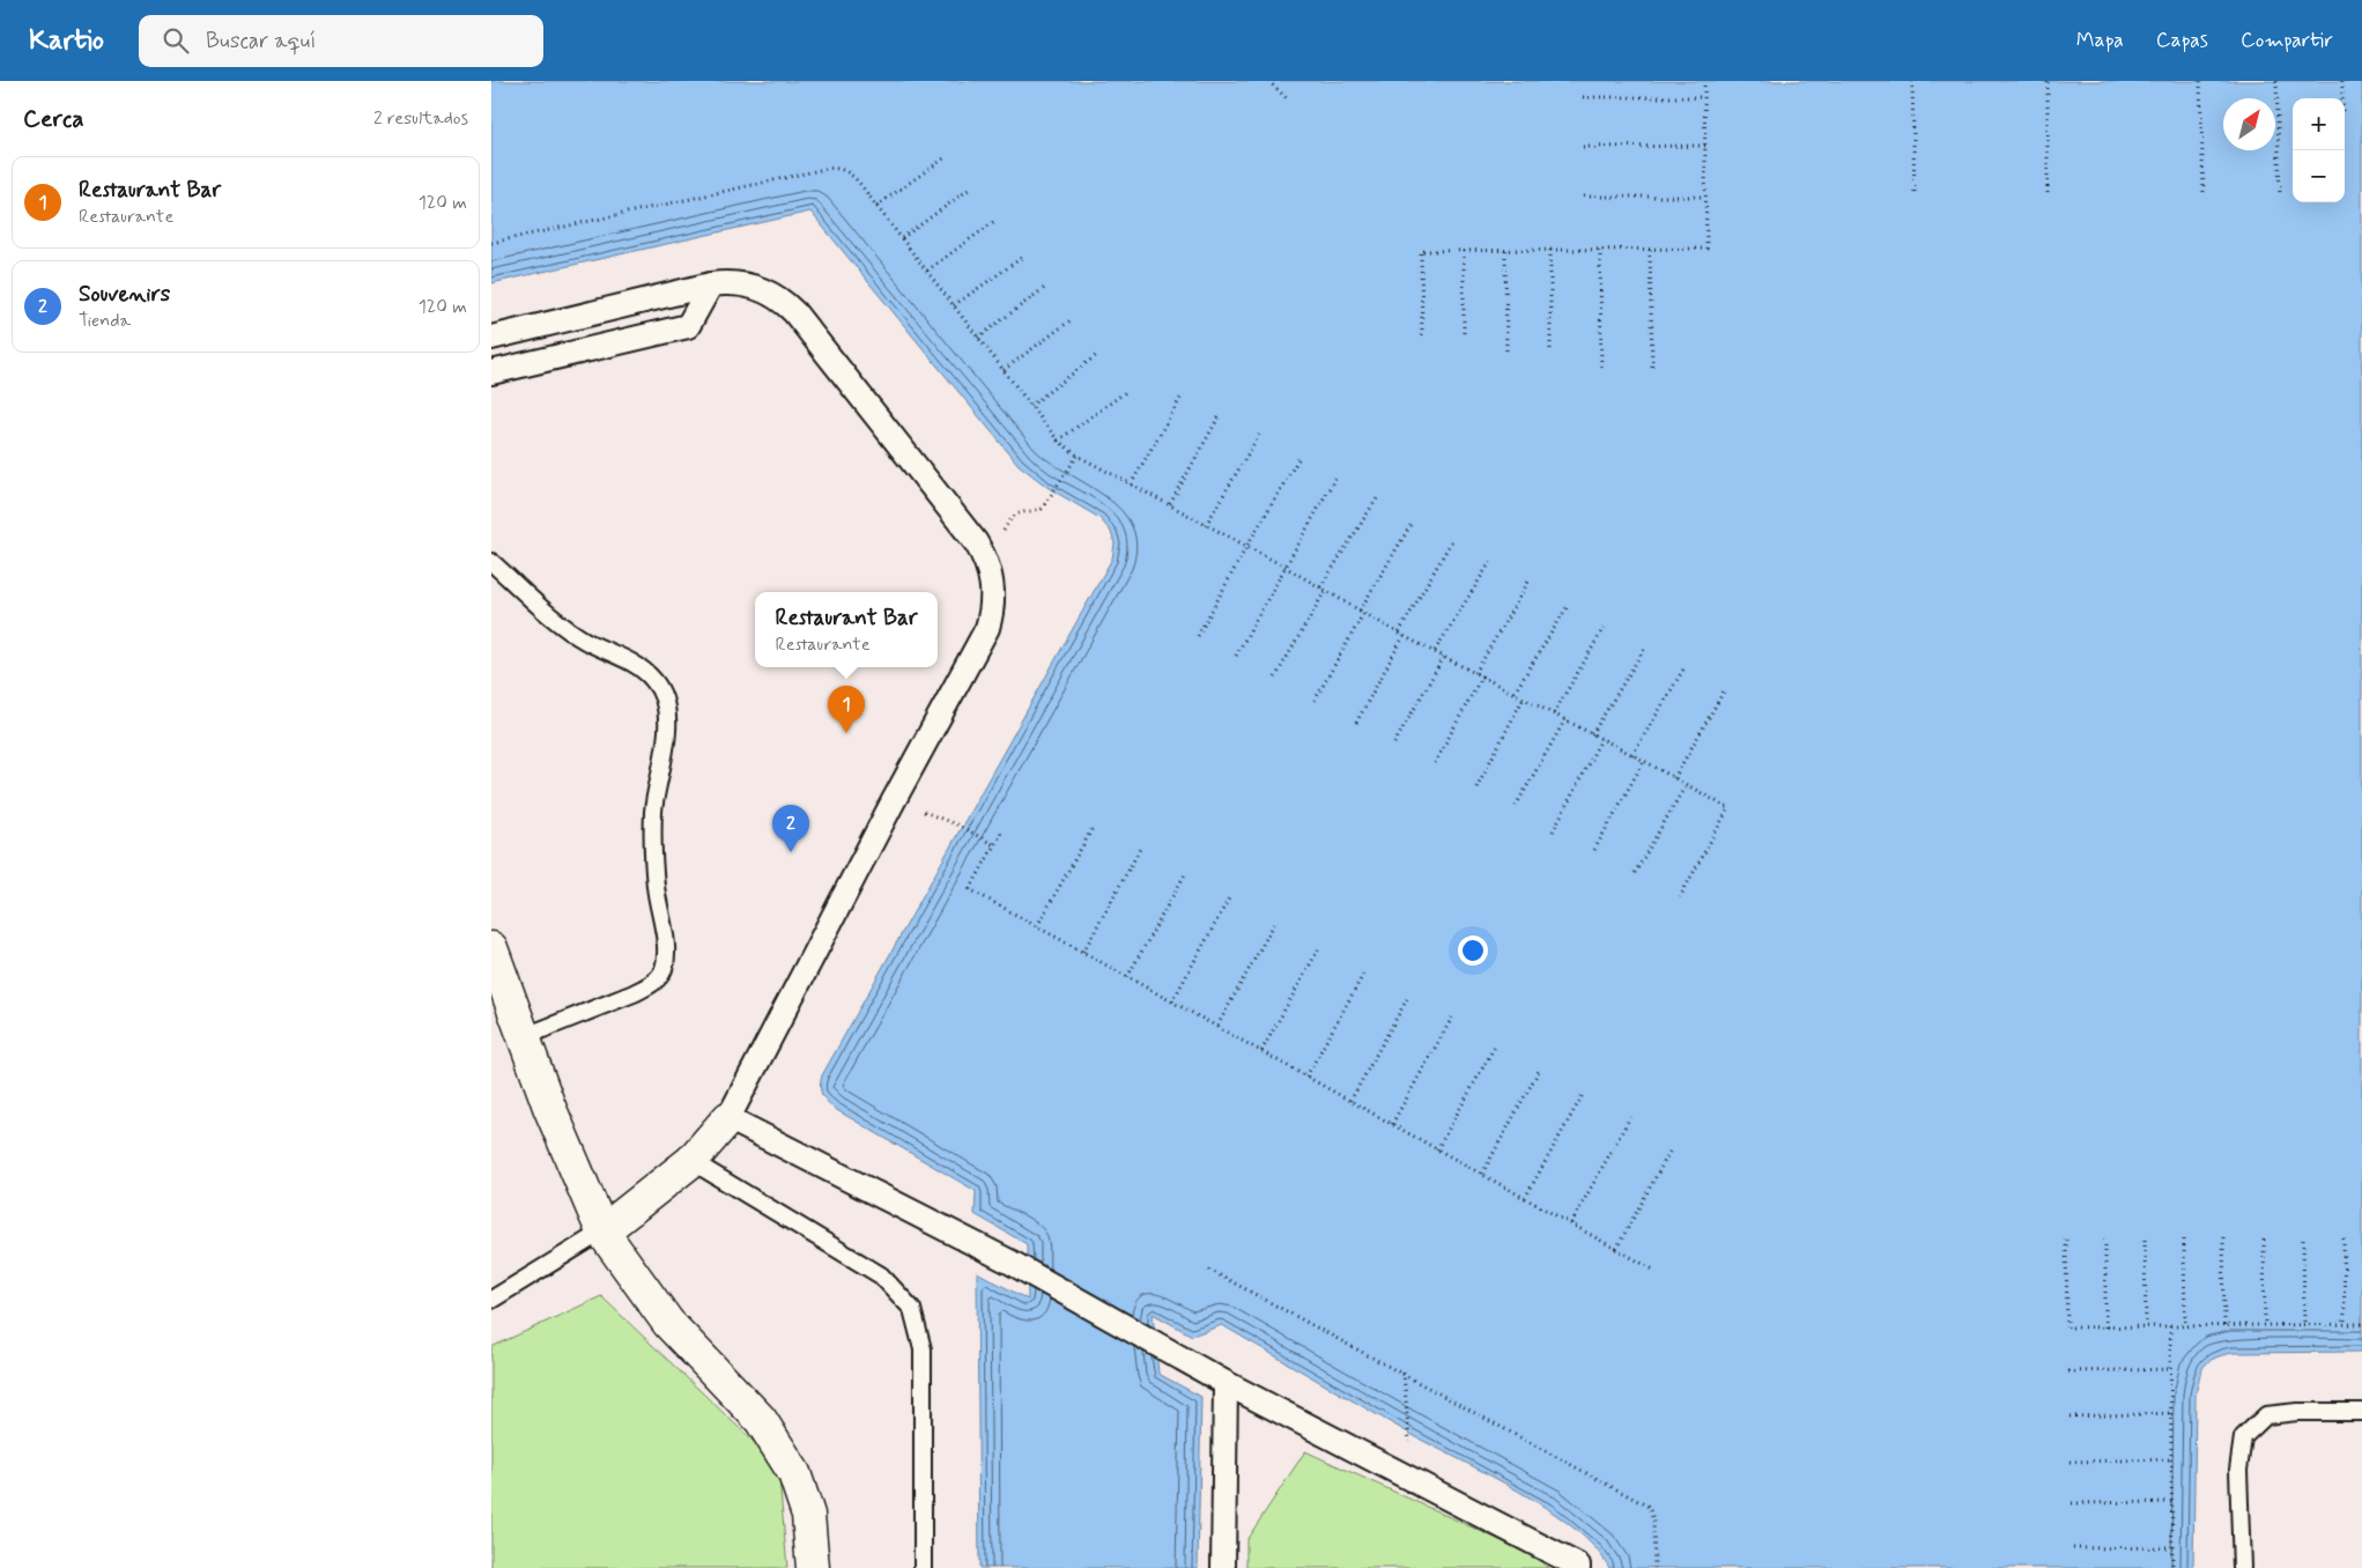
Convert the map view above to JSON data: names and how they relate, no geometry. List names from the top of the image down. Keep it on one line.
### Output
{"north":"top right","page":{"header":"Kartio","search":"Buscar aquí","nav":["Mapa","Capas","Compartir"],"heading":["Cerca","2 resultados"],"map_buttons":["+","−"],"list":[{"mark":"1","name":"Restaurant Bar","note":"Restaurante","value":"120 m"},{"mark":"2","name":"Souvenirs","note":"Tienda","value":"120 m"}],"popup":["Restaurant Bar","Restaurante"],"pins":["1","2"]}}
